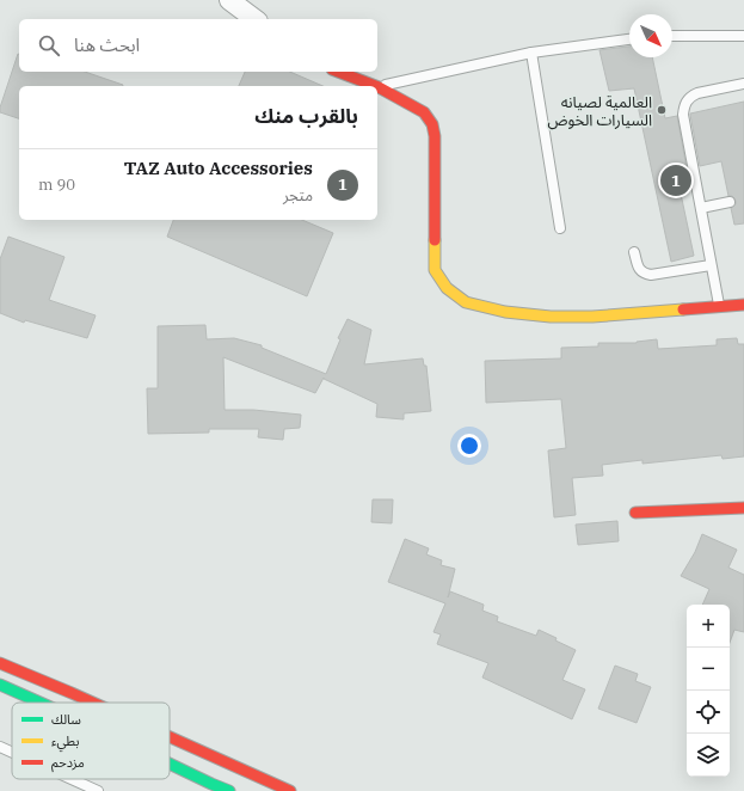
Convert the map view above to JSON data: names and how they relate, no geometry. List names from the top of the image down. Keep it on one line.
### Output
{"places":["العالمية لصيانه السيارات الخوض"],"legend":["سالك","بطيء","مزدحم"],"north":"bottom right","page":{"search":"ابحث هنا","heading":"بالقرب منك","list":[{"mark":"1","name":"TAZ Auto Accessories","note":"متجر","value":"90 m"}],"pins":"1","map_buttons":["+","−"]}}
